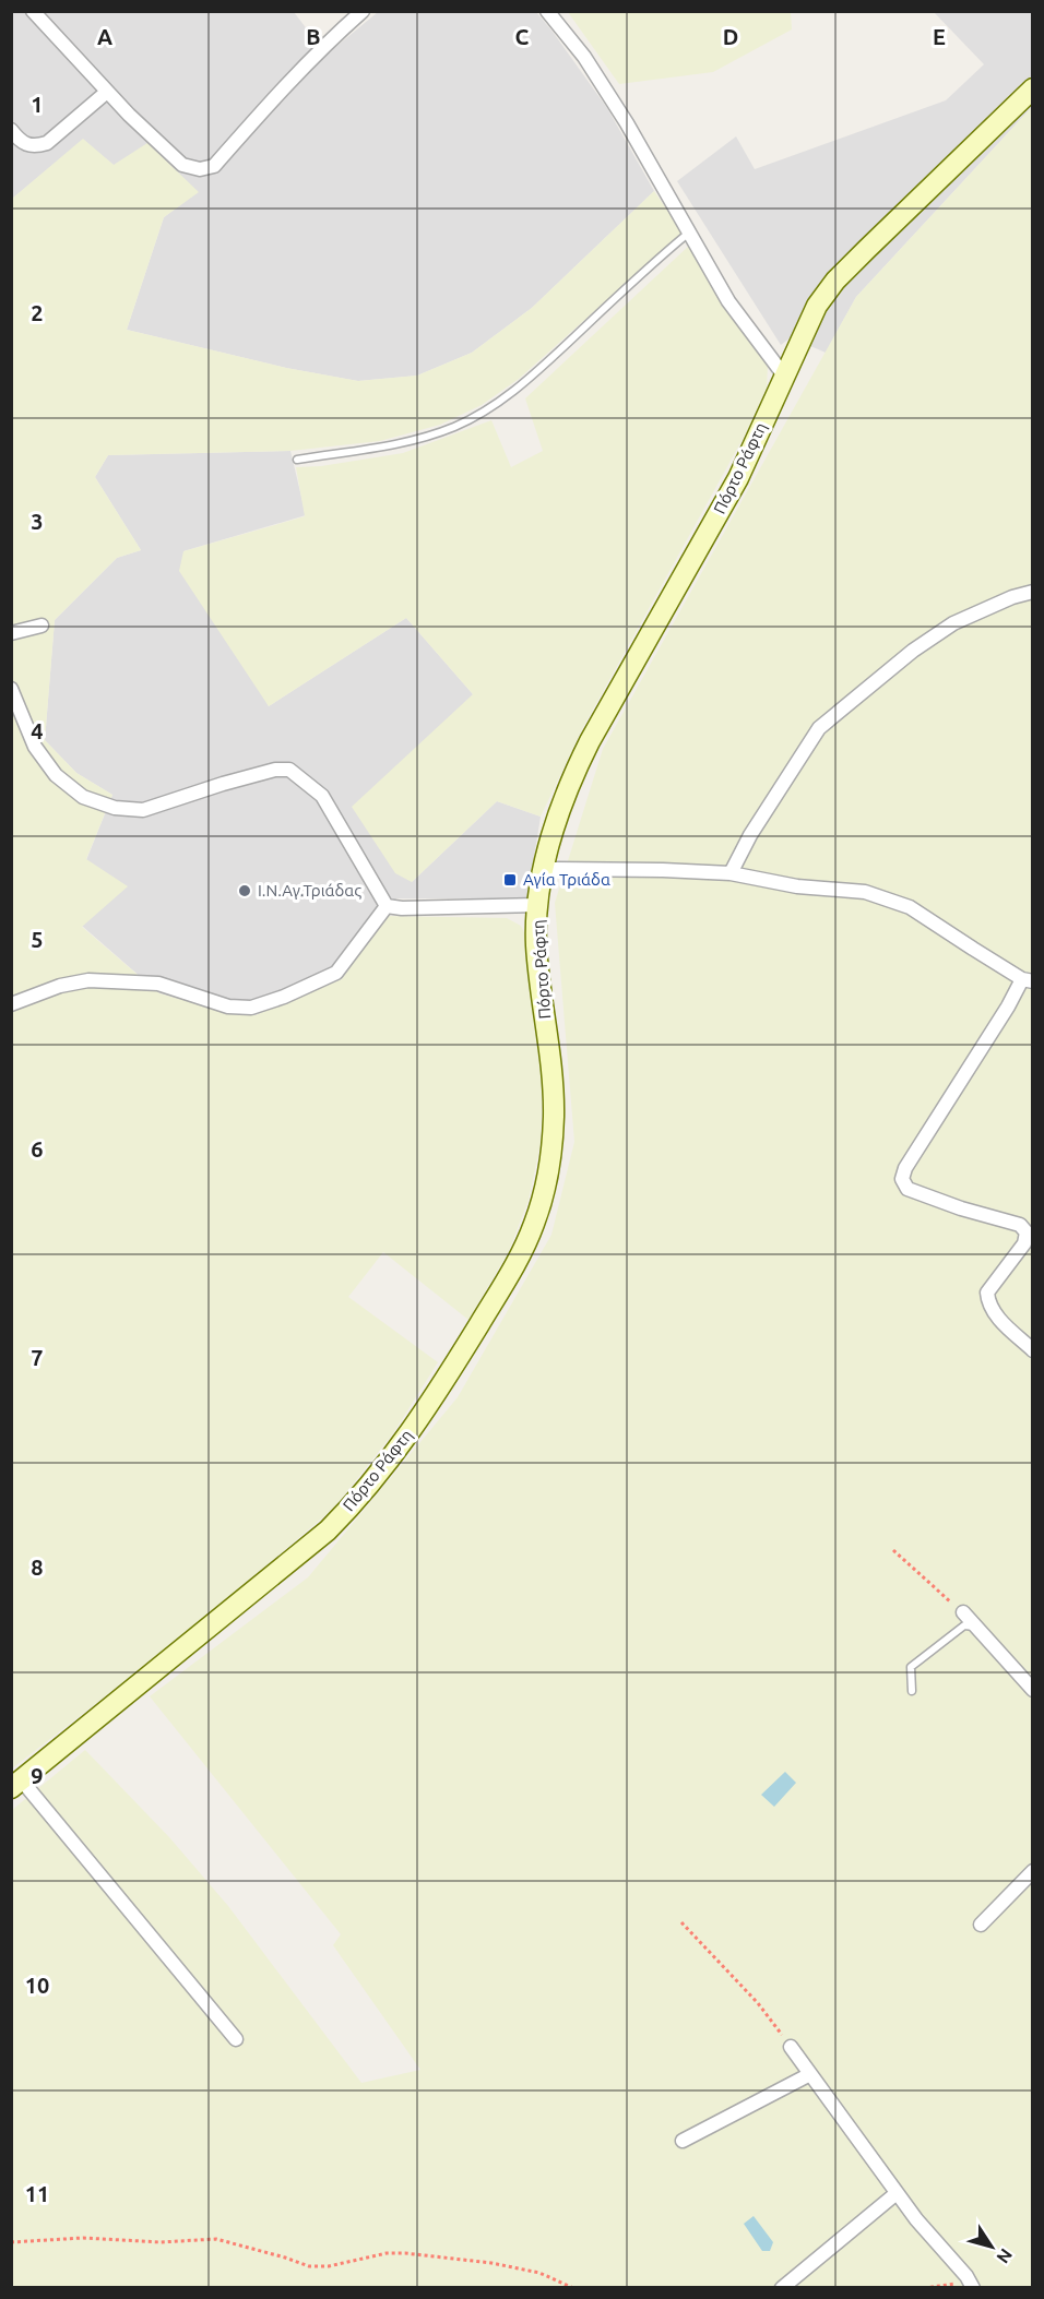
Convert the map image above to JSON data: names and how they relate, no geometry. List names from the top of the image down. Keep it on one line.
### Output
{"streets":{"main road":["Πόρτο Ράφτη"]},"places":{"transit":["Αγία Τριάδα"],"other":["Ι.Ν.Αγ.Τριάδας"]},"north":"bottom right","grid":{"columns":["A","B","C","D","E"],"rows":["1","2","3","4","5","6","7","8","9","10","11"]}}
